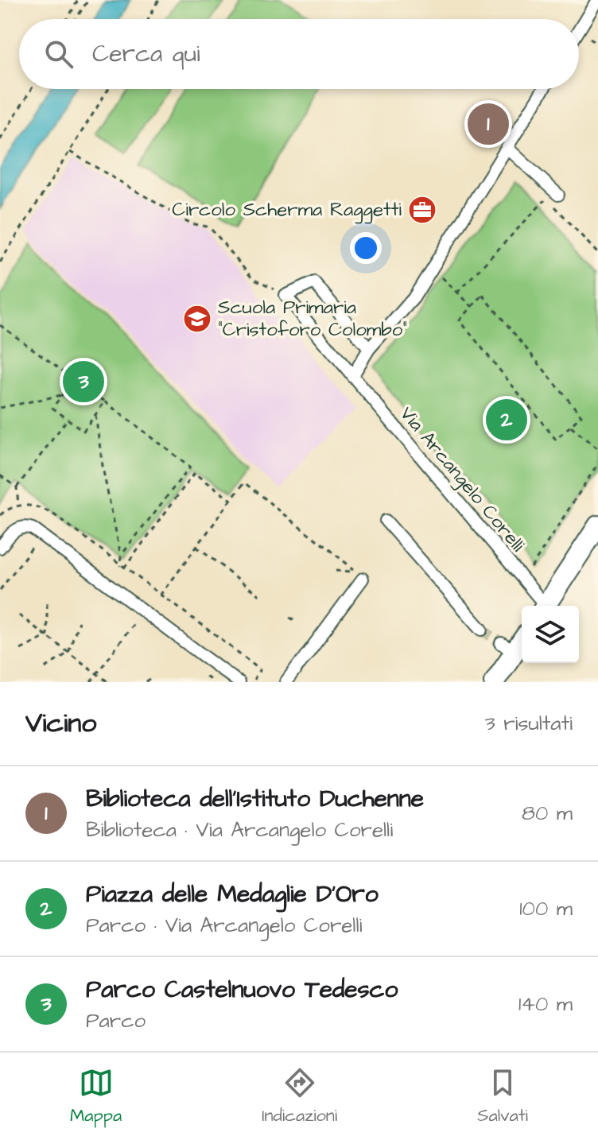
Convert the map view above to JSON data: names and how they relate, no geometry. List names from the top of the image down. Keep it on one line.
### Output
{"streets":{"street":["Via Arcangelo Corelli"]},"places":{"office":["Circolo Scherma Raggetti"],"school or university":["Scuola Primaria \"Cristoforo Colombo\""]},"page":{"search":"Cerca qui","pins":["1","3","2"],"heading":["Vicino","3 risultati"],"list":[{"mark":"1","name":"Biblioteca dell'Istituto Duchenne","note":"Biblioteca · Via Arcangelo Corelli","value":"80 m"},{"mark":"2","name":"Piazza delle Medaglie D'Oro","note":"Parco · Via Arcangelo Corelli","value":"100 m"},{"mark":"3","name":"Parco Castelnuovo Tedesco","note":"Parco","value":"140 m"}],"nav":["Mappa","Indicazioni","Salvati"]}}
